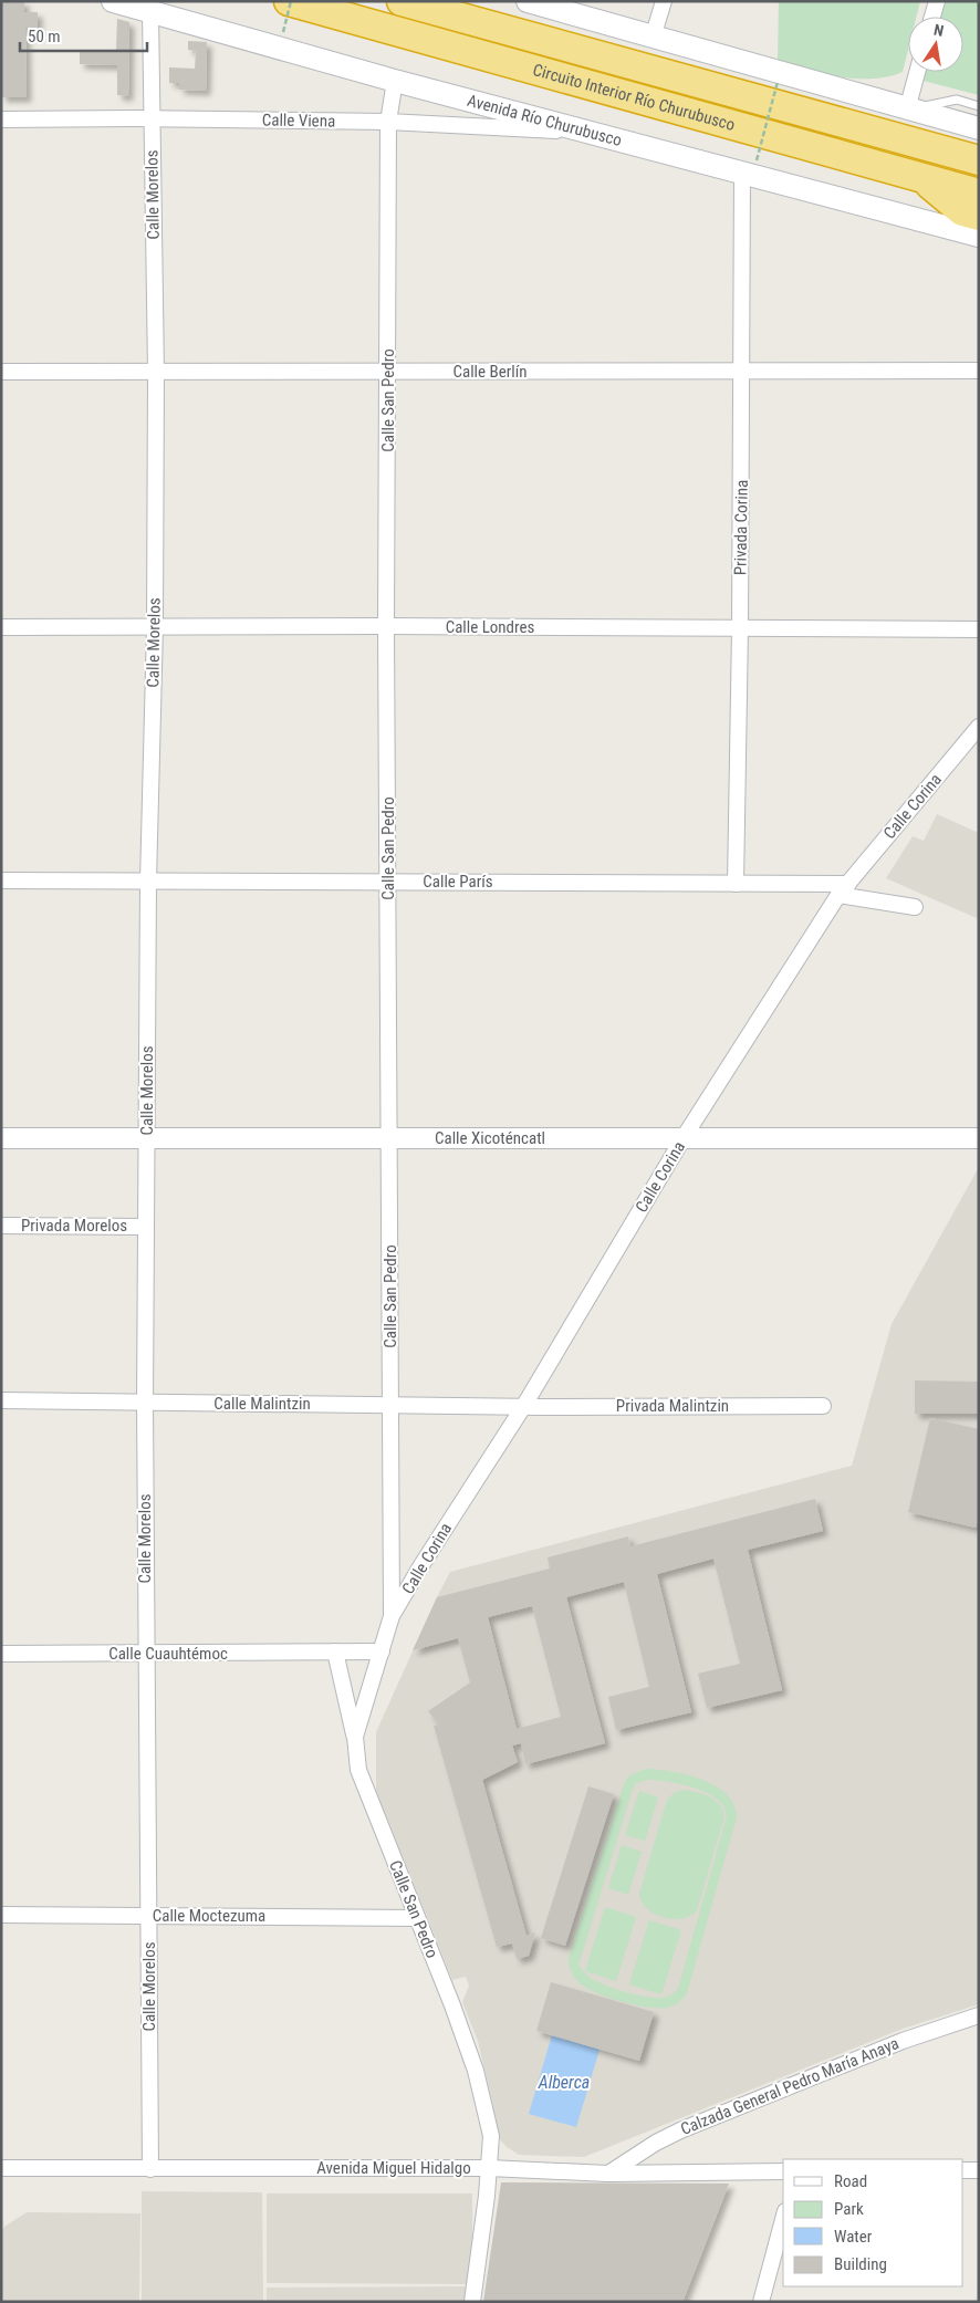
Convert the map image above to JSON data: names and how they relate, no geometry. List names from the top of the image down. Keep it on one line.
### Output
{"streets":{"highway":["Circuito Interior Río Churubusco"],"main road":["Avenida Río Churubusco"],"street":["Calle Viena","Calle Morelos","Calle Berlín","Calle San Pedro","Privada Corina","Calle Londres","Calle Corina","Calle París","Calle Xicoténcatl","Privada Morelos","Calle Malintzin","Privada Malintzin","Calle Cuauhtémoc","Calle Moctezuma","Calzada General Pedro María Anaya","Avenida Miguel Hidalgo"]},"crossings":[["Avenida Río Churubusco","Calle Viena"],["Avenida Río Churubusco","Calle Morelos"],["Avenida Río Churubusco","Calle San Pedro"],["Avenida Río Churubusco","Privada Corina"],["Calle Viena","Calle Morelos"],["Calle Viena","Calle San Pedro"],["Calle Morelos","Calle Berlín"],["Calle Morelos","Calle Londres"],["Calle Morelos","Calle París"],["Calle Morelos","Calle Xicoténcatl"],["Calle Morelos","Privada Morelos"],["Calle Morelos","Calle Malintzin"],["Calle Morelos","Calle Cuauhtémoc"],["Calle Morelos","Calle Moctezuma"],["Calle Morelos","Avenida Miguel Hidalgo"],["Calle Berlín","Calle San Pedro"],["Calle Berlín","Privada Corina"],["Calle San Pedro","Calle Londres"],["Calle San Pedro","Calle Corina"],["Calle San Pedro","Calle París"],["Calle San Pedro","Calle Xicoténcatl"],["Calle San Pedro","Calle Malintzin"],["Calle San Pedro","Calle Cuauhtémoc"],["Calle San Pedro","Calle Moctezuma"],["Calle San Pedro","Avenida Miguel Hidalgo"],["Privada Corina","Calle Londres"],["Privada Corina","Calle París"],["Calle Corina","Calle París"],["Calle Corina","Calle Xicoténcatl"],["Calle Corina","Calle Malintzin"],["Calle Corina","Privada Malintzin"],["Calle Corina","Calle Cuauhtémoc"],["Calle Malintzin","Privada Malintzin"],["Calzada General Pedro María Anaya","Avenida Miguel Hidalgo"]],"water":["Alberca"],"legend":["Road","Park","Water","Building"],"scale_bar":"50 m","north":"top"}
